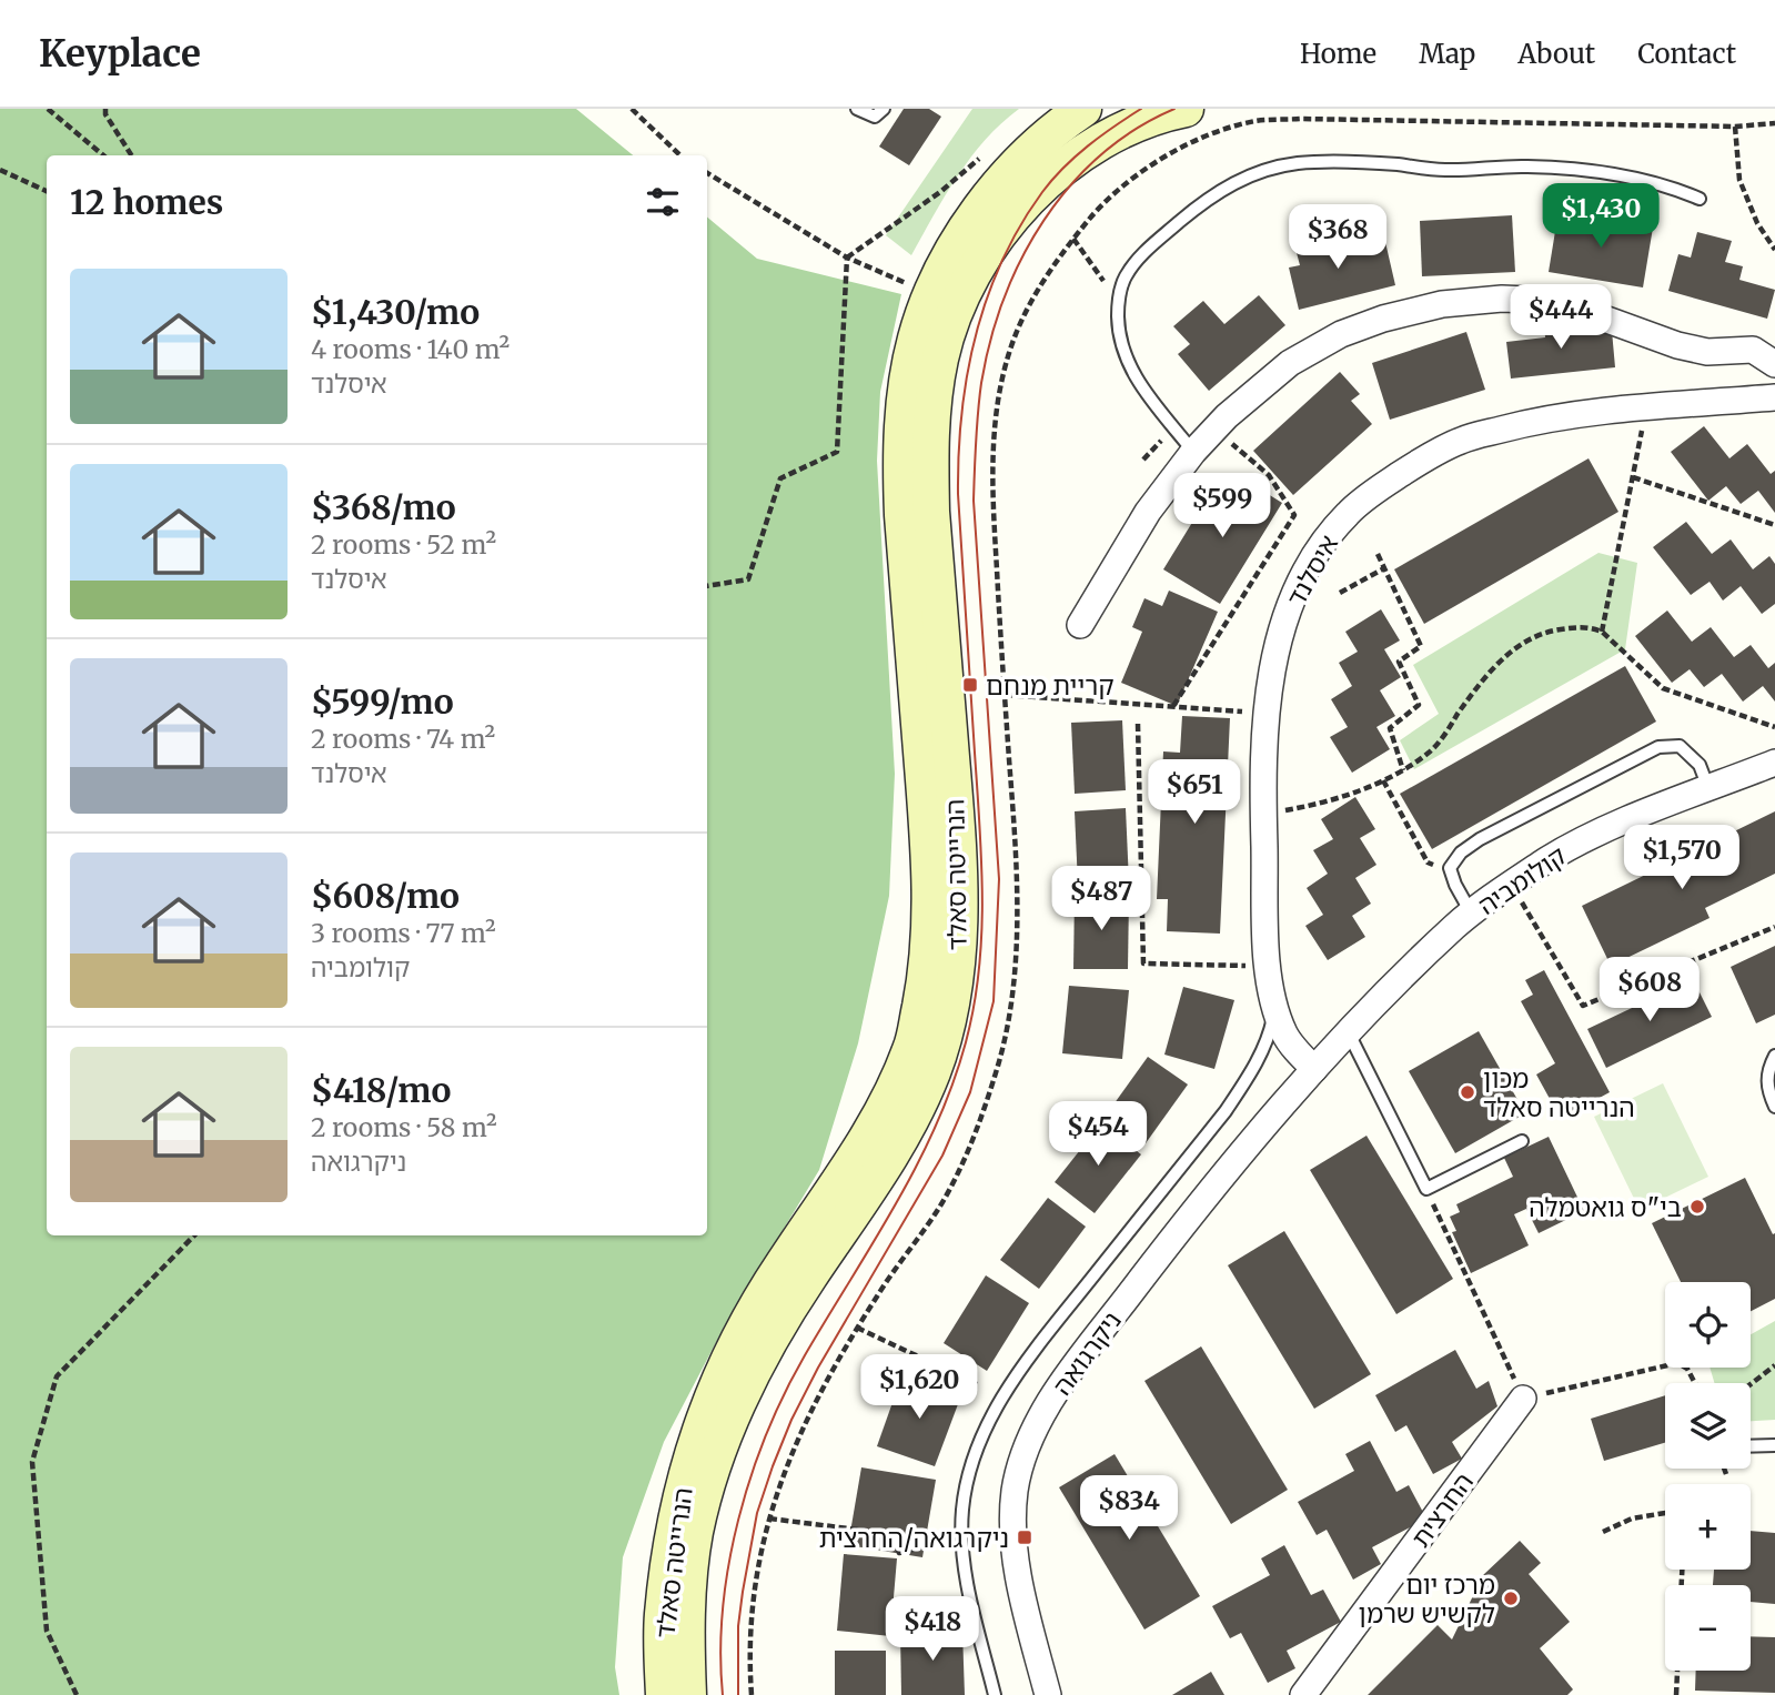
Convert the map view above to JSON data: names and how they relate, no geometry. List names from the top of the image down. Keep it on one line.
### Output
{"streets":{"main road":["הנרייטה סאלד"],"street":["איסלנד","קולומביה","ניקרגואה","החרצית"]},"crossings":[["איסלנד","קולומביה"],["איסלנד","ניקרגואה"],["קולומביה","ניקרגואה"]],"places":{"transit":["קריית מנחם","ניקרגואה/החרצית"],"other":["מכון הנרייטה סאלד","בי\"ס גואטמלה","מרכז יום לקשיש שרמן"]},"page":{"header":"Keyplace","nav":["Home","Map","About","Contact"],"heading":"12 homes","price":["$1,430","$368","$444","$599","$651","$1,570","$487","$608","$454","$1,620","$834","$418"],"list":[{"name":"$1,430/mo","note":"4 rooms · 140 m² · איסלנד"},{"name":"$368/mo","note":"2 rooms · 52 m² · איסלנד"},{"name":"$599/mo","note":"2 rooms · 74 m² · איסלנד"},{"name":"$608/mo","note":"3 rooms · 77 m² · קולומביה"},{"name":"$418/mo","note":"2 rooms · 58 m² · ניקרגואה"}],"map_buttons":["+","−"]}}
